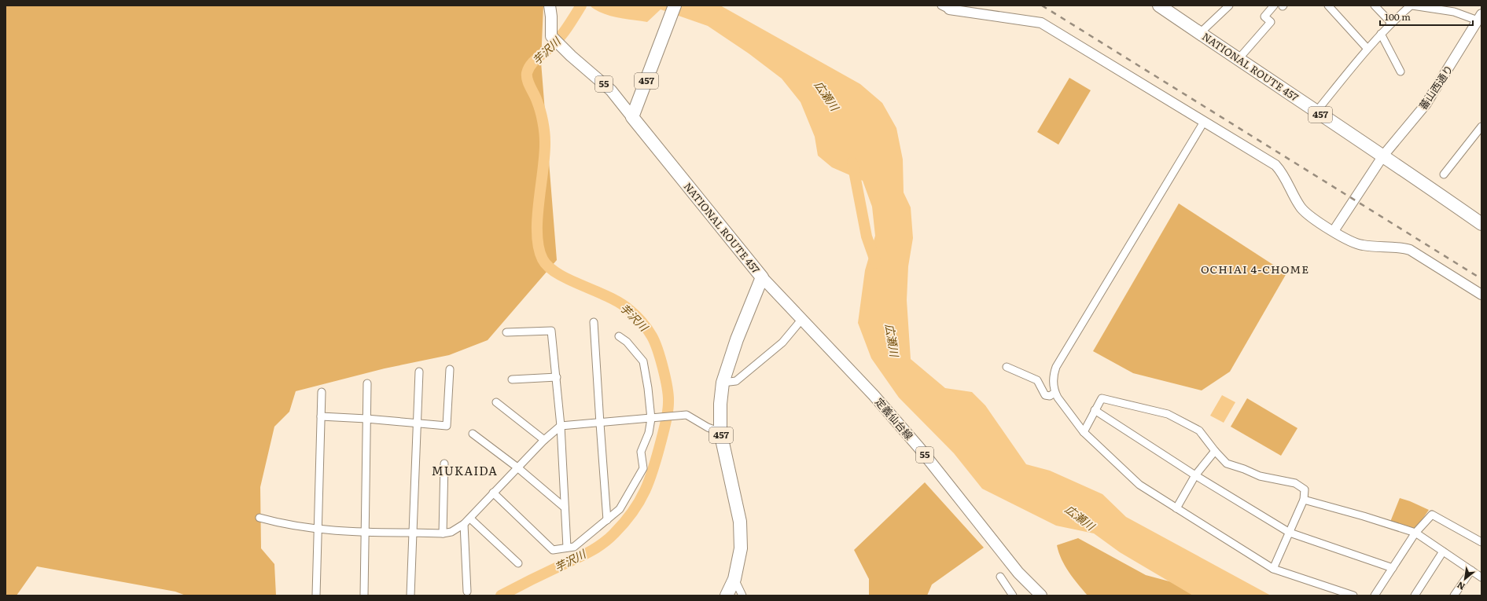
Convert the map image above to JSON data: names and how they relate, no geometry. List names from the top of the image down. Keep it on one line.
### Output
{"streets":{"highway":["NATIONAL ROUTE 457","457"],"main road":["55","定義仙台線"],"street":["蕃山西通り"]},"crossings":[["NATIONAL ROUTE 457","457"],["NATIONAL ROUTE 457","55"],["NATIONAL ROUTE 457","蕃山西通り"],["NATIONAL ROUTE 457","定義仙台線"],["457","55"]],"districts":["OCHIAI 4-CHOME","MUKAIDA"],"water":["芋沢川","広瀬川"],"scale_bar":"100 m","north":"bottom left"}
